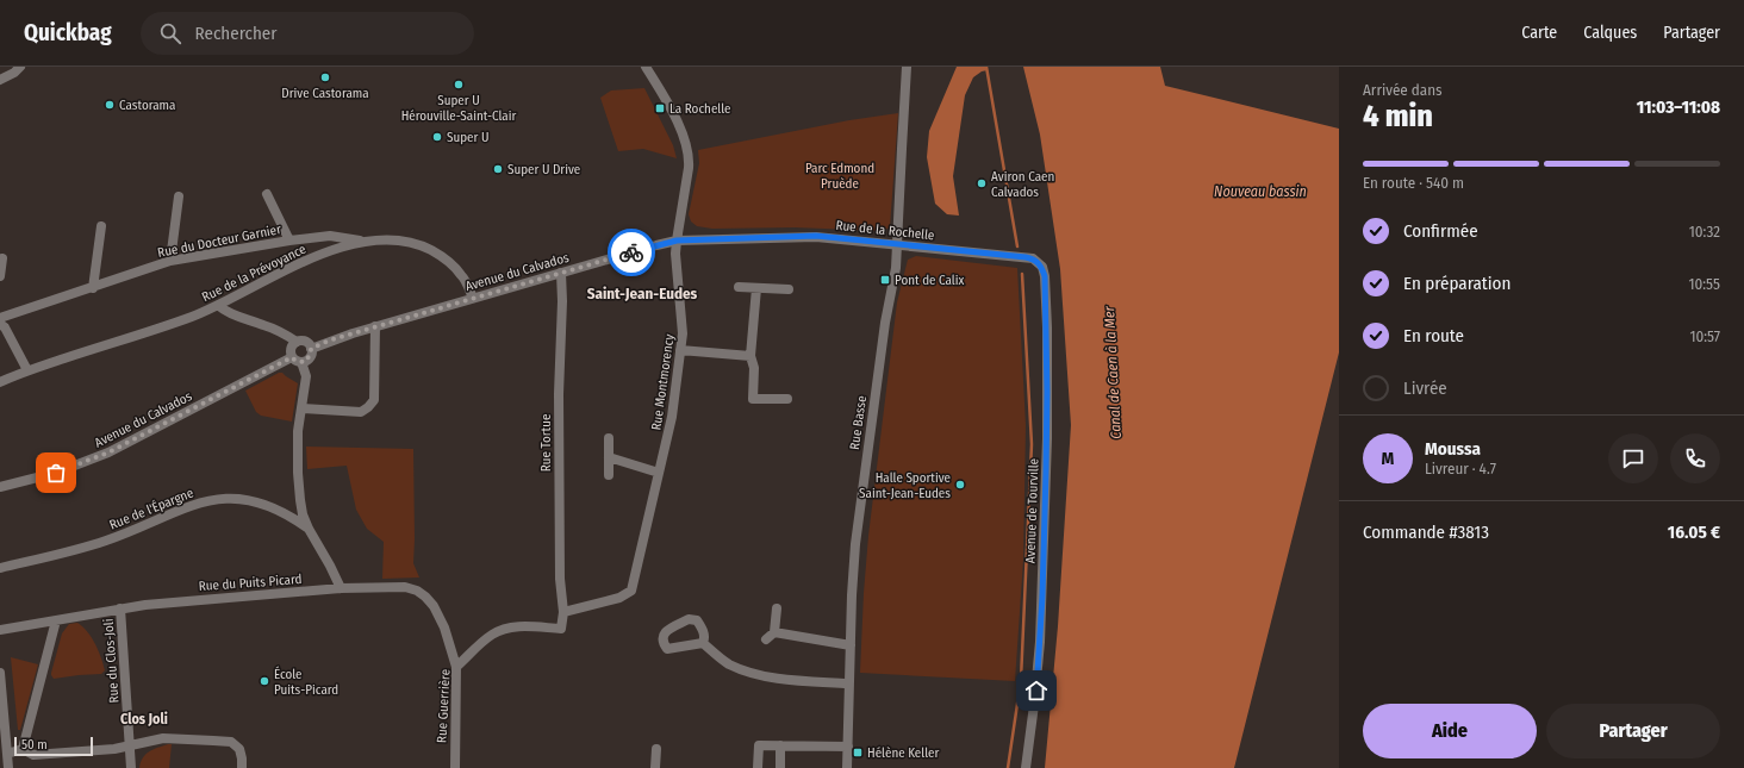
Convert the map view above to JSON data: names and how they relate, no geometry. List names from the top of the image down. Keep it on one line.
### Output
{"streets":{"street":["Rue de la Rochelle","Rue du Docteur Garnier","Avenue du Calvados","Rue de la Prévoyance","Rue Montmorency","Rue Basse","Rue Tortue","Rue de l'Épargne","Avenue de Tourville","Rue du Puits Picard","Rue du Clos-Joli","Rue Guerrière"]},"crossings":[["Rue de la Rochelle","Avenue du Calvados"],["Rue de la Rochelle","Rue Montmorency"],["Rue de la Rochelle","Rue Basse"],["Rue de la Rochelle","Avenue de Tourville"],["Rue du Docteur Garnier","Rue de la Prévoyance"],["Avenue du Calvados","Rue de la Prévoyance"],["Avenue du Calvados","Rue Montmorency"],["Avenue du Calvados","Rue Tortue"],["Avenue du Calvados","Rue de l'Épargne"],["Rue Montmorency","Rue Tortue"],["Rue Montmorency","Rue Guerrière"],["Rue Tortue","Rue Guerrière"],["Rue de l'Épargne","Rue du Puits Picard"],["Rue du Puits Picard","Rue du Clos-Joli"],["Rue du Puits Picard","Rue Guerrière"]],"districts":["Saint-Jean-Eudes","Clos Joli"],"water":["Nouveau bassin","Canal de Caen à la Mer"],"parks":["Parc Edmond Pruède"],"places":{"other":["Drive Castorama","Super U Hérouville-Saint-Clair","Castorama","Super U","Super U Drive","Aviron Caen Calvados","Halle Sportive Saint-Jean-Eudes","École Puits-Picard"],"transit":["La Rochelle","Pont de Calix","Hélène Keller"]},"scale_bar":"50 m","page":{"header":"Quickbag","search":"Rechercher","nav":["Carte","Calques","Partager"],"heading":["4 min","Arrivée dans","11:03–11:08"],"panel":["Moussa","Livreur · 4.7","Commande #3813","16.05 €"],"bar":"En route · 540 m","list":[["Confirmée","10:32"],["En préparation","10:55"],["En route","10:57"],"Livrée"],"round":"M","buttons":["Aide","Partager"],"scale":"50 m"}}
